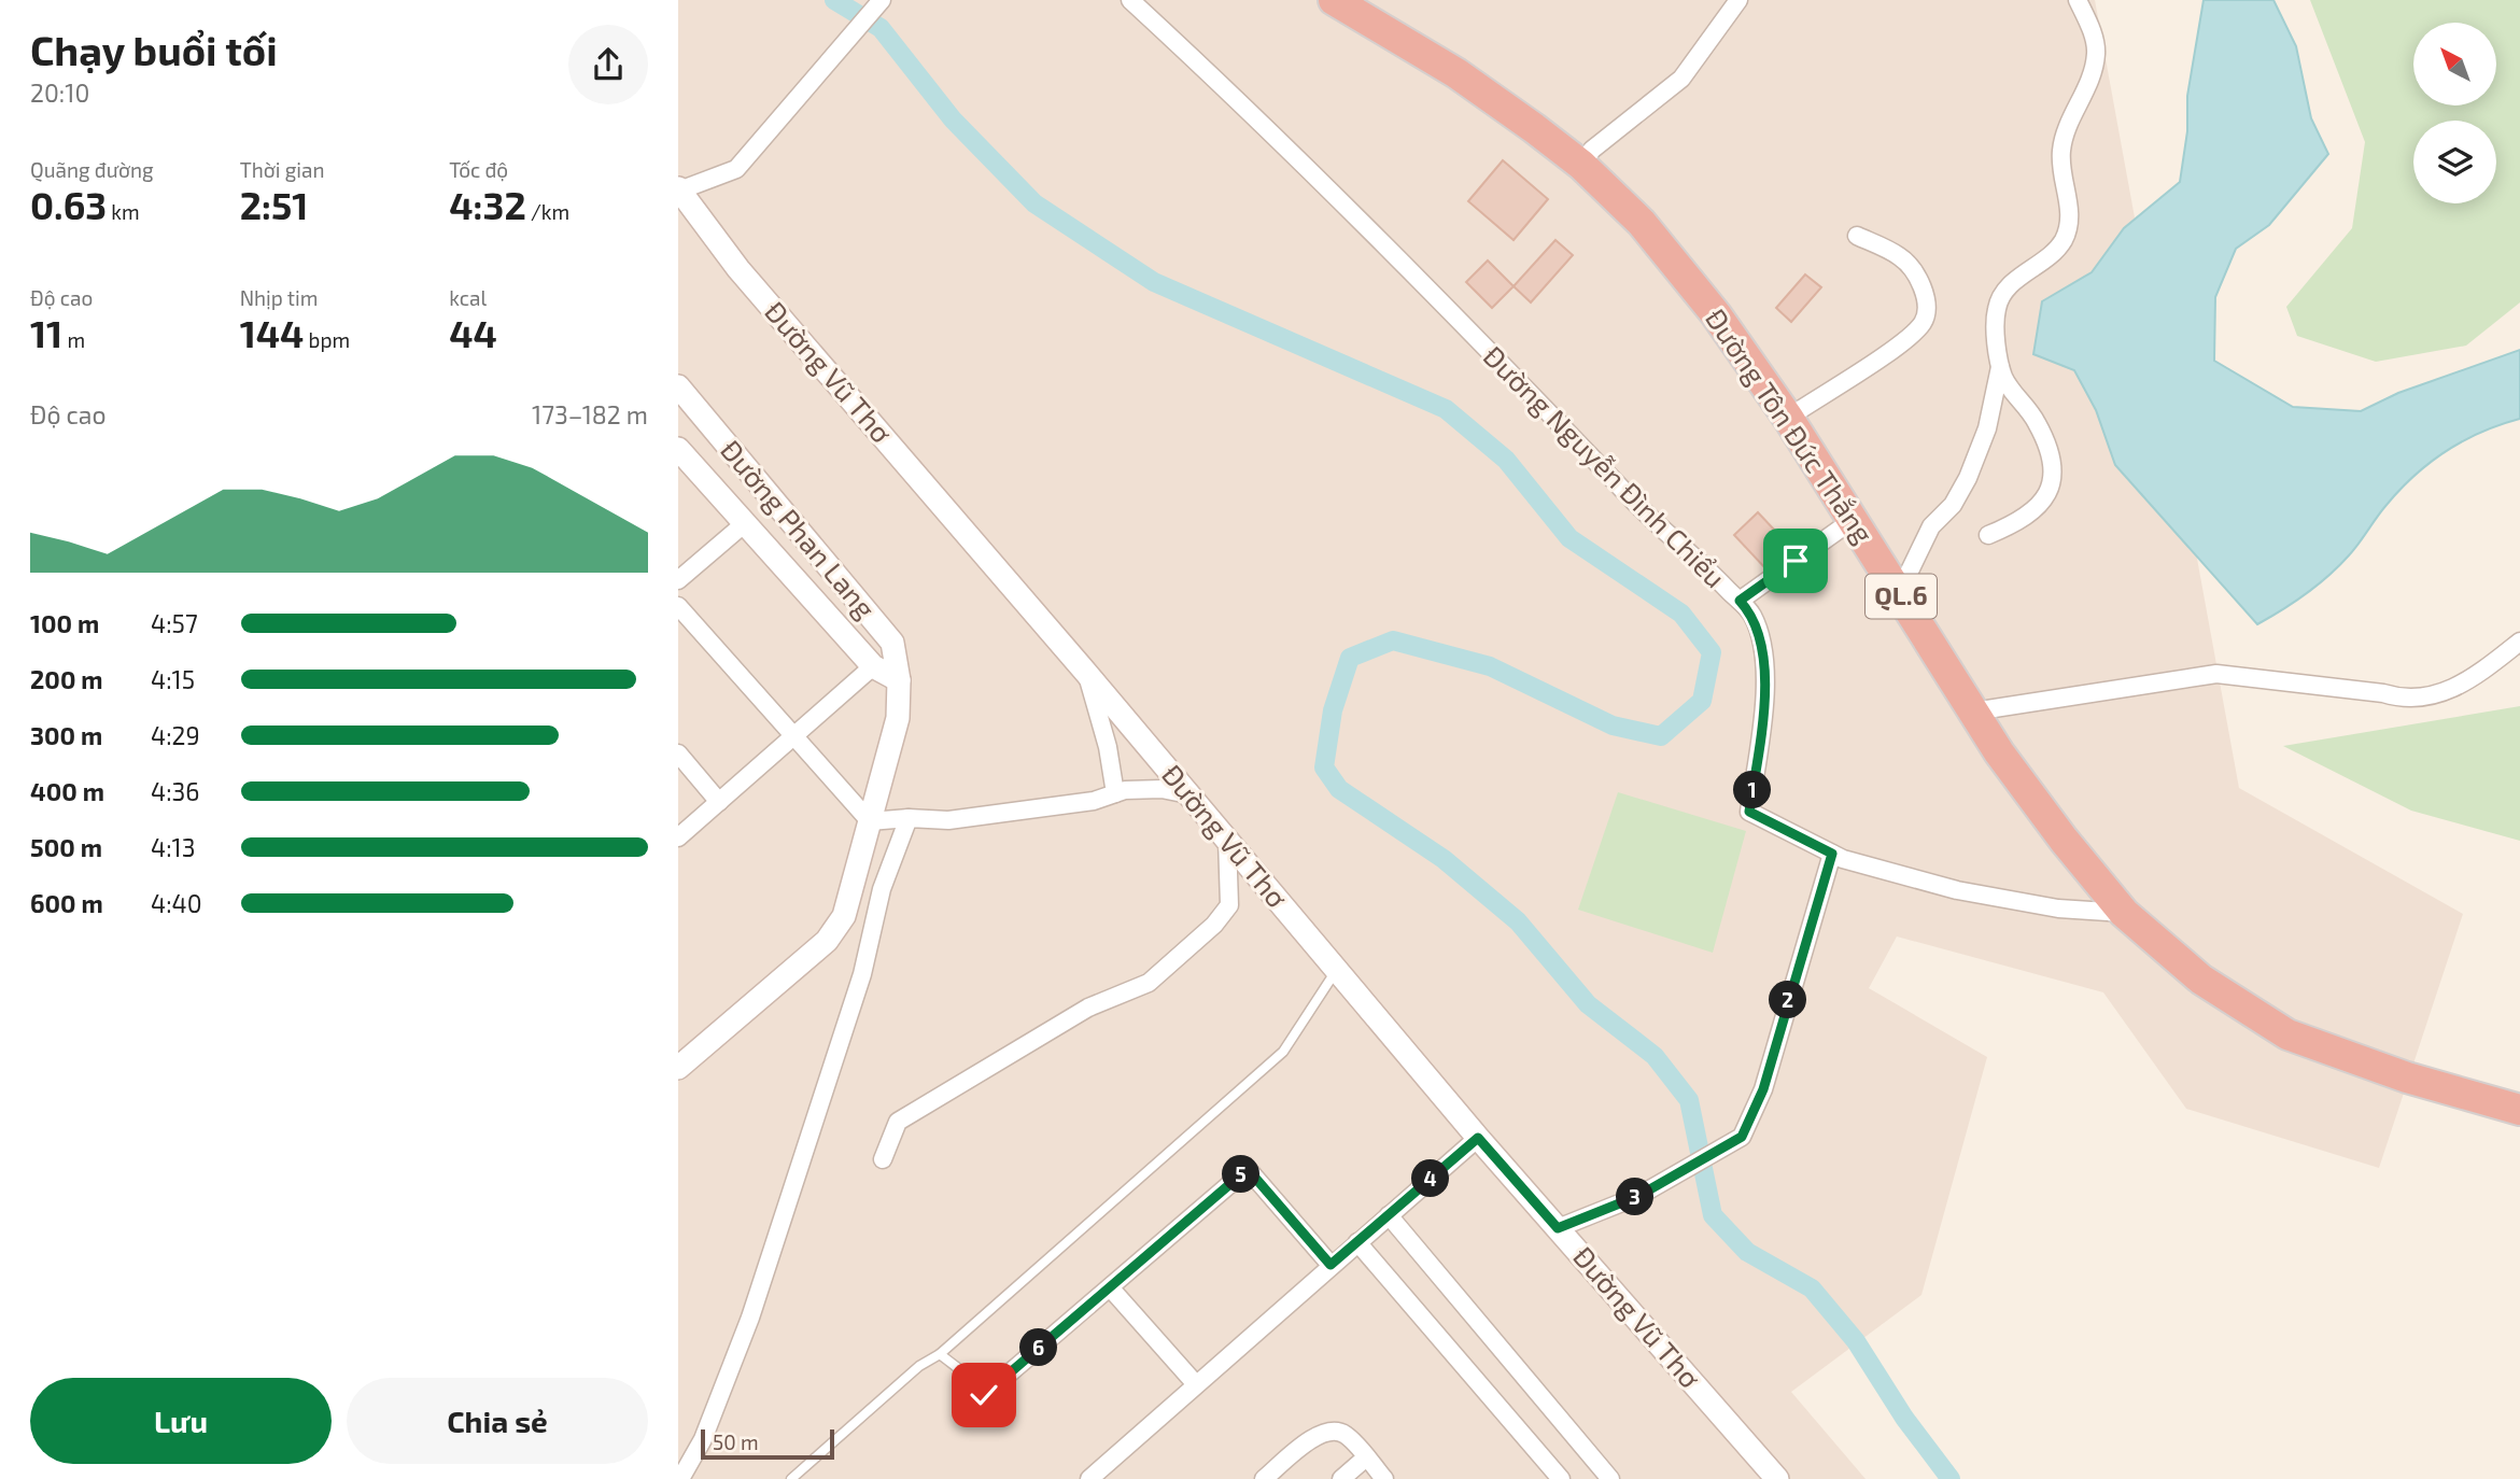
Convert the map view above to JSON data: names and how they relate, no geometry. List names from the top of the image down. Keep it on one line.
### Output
{"streets":{"highway":["Đường Tôn Đức Thắng","QL.6"],"main road":["Đường Vũ Thơ","Đường Phan Lang"],"street":["Đường Nguyễn Đình Chiểu"]},"crossings":[["Đường Tôn Đức Thắng","Đường Nguyễn Đình Chiểu"]],"scale_bar":"50 m","north":"top left","page":{"heading":["Chạy buổi tối","20:10"],"stats":[["Quãng đường","0.63 km"],["Thời gian","2:51"],["Tốc độ","4:32 /km"],["Độ cao","11 m"],["Nhịp tim","144 bpm"],["kcal","44"]],"chart":["Độ cao","173–182 m"],"list":[{"name":"100 m","note":"4:57"},{"name":"200 m","note":"4:15"},{"name":"300 m","note":"4:29"},{"name":"400 m","note":"4:36"},{"name":"500 m","note":"4:13"},{"name":"600 m","note":"4:40"}],"pins":["1","2","5","4","3","6"],"buttons":["Lưu","Chia sẻ"],"scale":"50 m"}}
